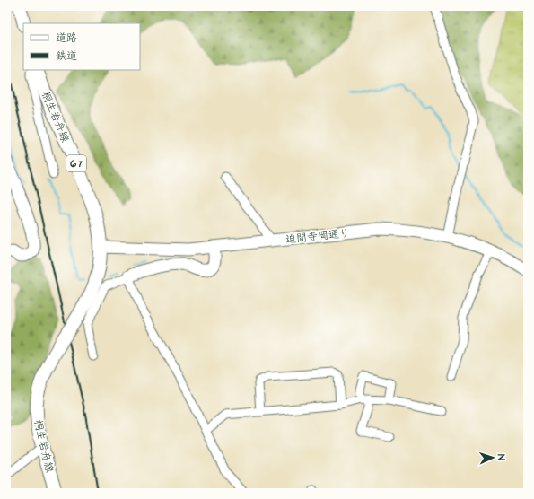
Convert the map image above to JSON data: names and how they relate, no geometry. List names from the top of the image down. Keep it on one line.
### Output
{"streets":{"main road":["桐生岩舟線","67"],"street":["迫間寺岡通り"]},"crossings":[["桐生岩舟線","迫間寺岡通り"]],"legend":["道路","鉄道"],"north":"right"}
